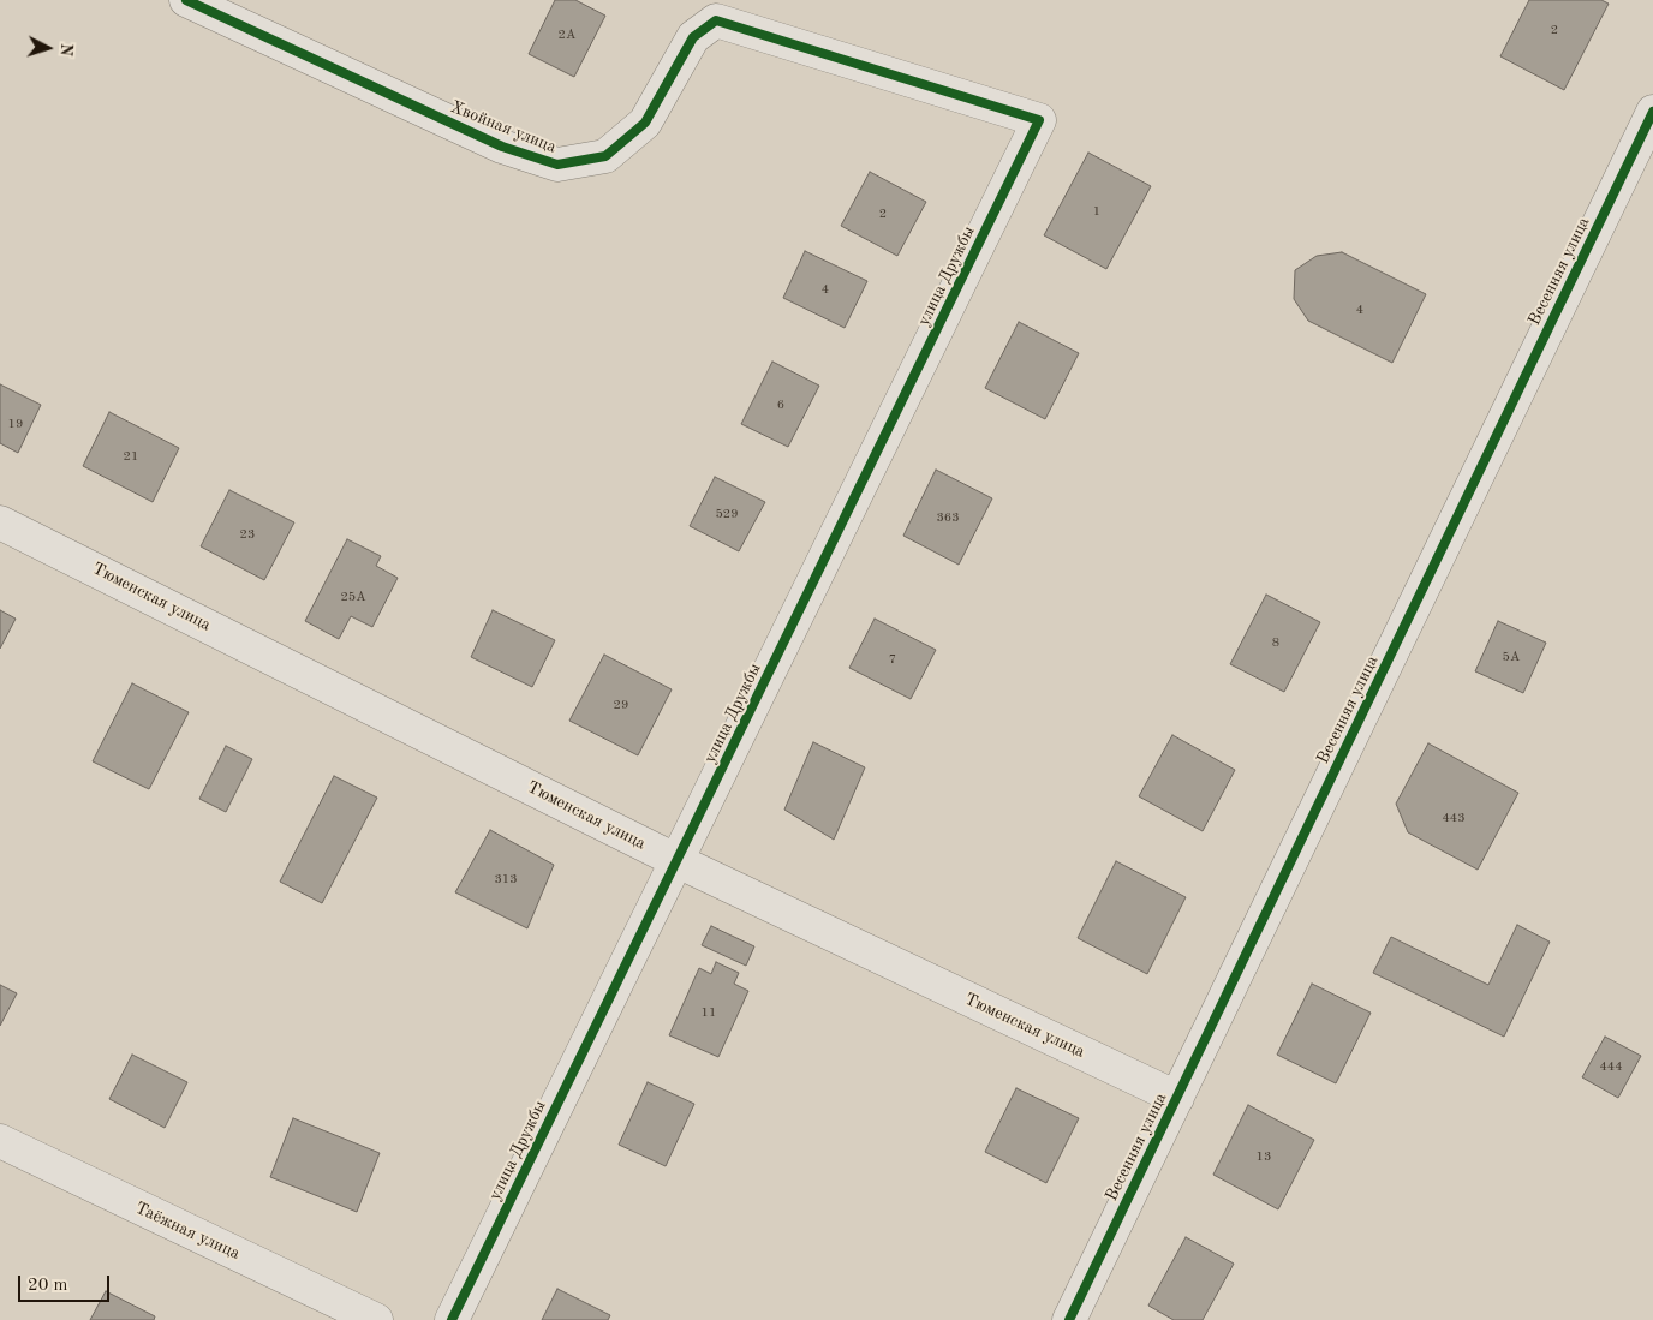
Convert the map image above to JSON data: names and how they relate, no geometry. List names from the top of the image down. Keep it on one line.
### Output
{"streets":{"street":["Хвойная улица","Весенняя улица","улица Дружбы","Тюменская улица","Таёжная улица"]},"crossings":[["Хвойная улица","улица Дружбы"],["Весенняя улица","Тюменская улица"],["улица Дружбы","Тюменская улица"]],"house_numbers":["2","2А","1","2","4","4","6","19","21","529","363","23","25А","8","5А","7","29","443","313","11","444","13"],"scale_bar":"20 m","north":"right"}
